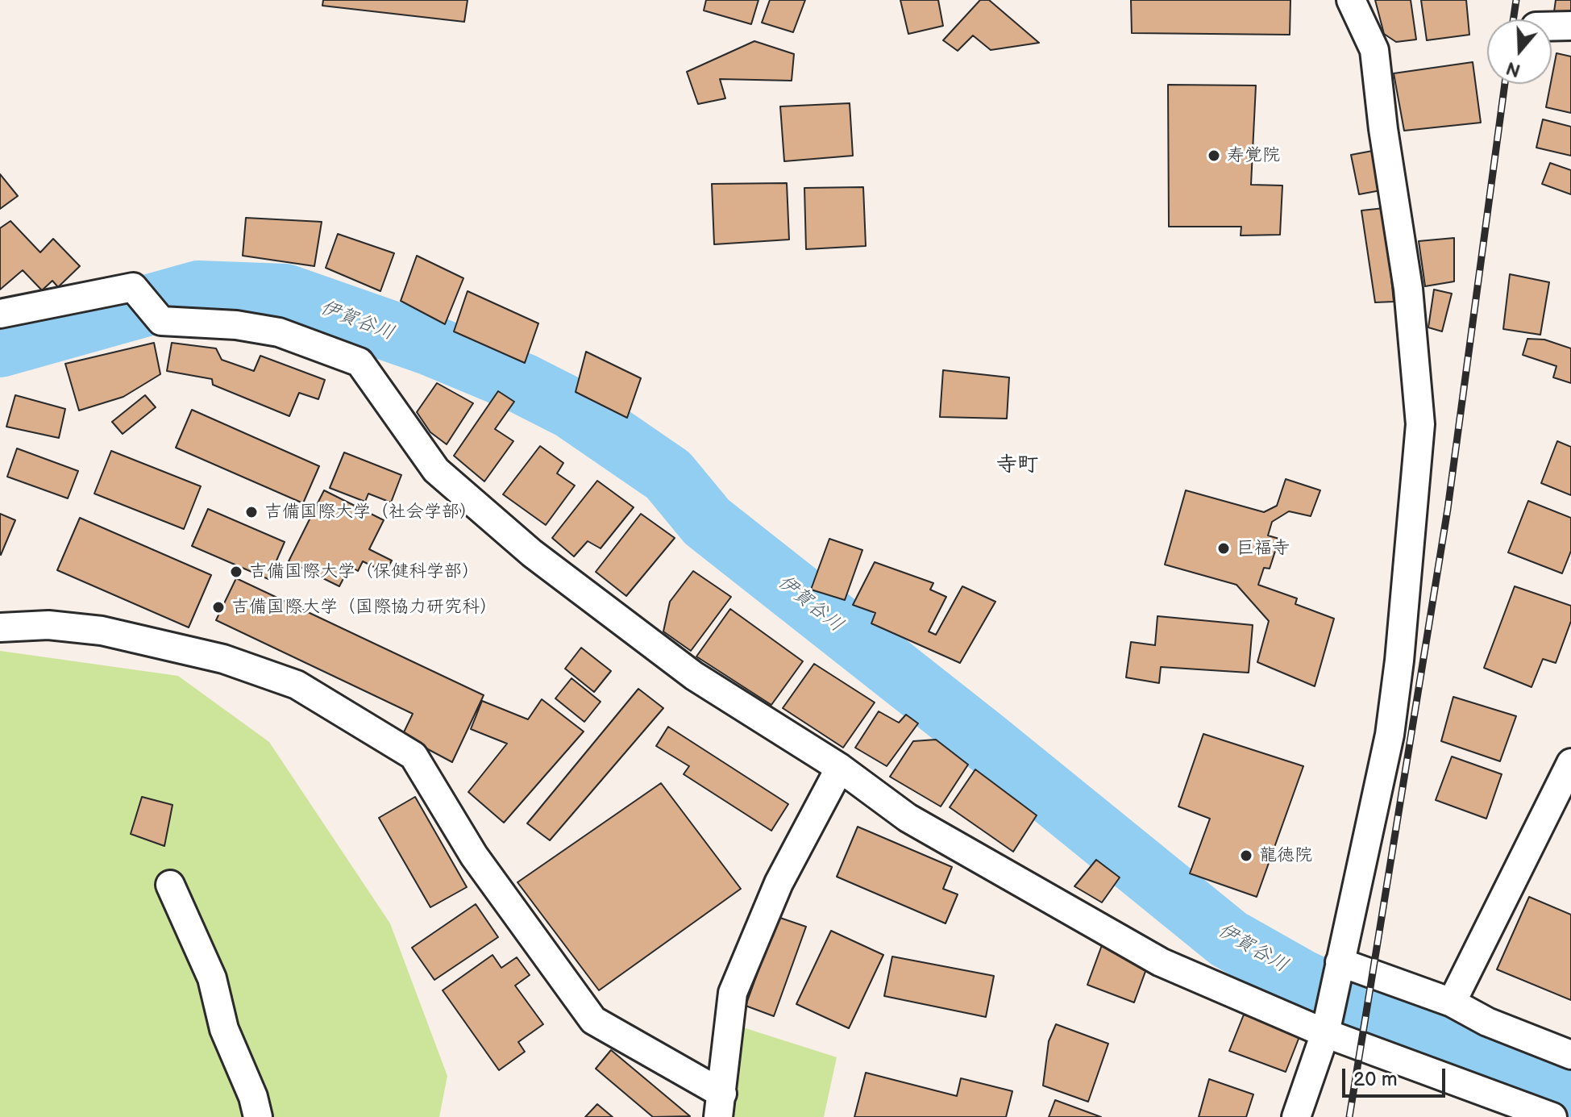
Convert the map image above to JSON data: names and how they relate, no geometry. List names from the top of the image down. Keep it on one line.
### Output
{"districts":["寺町"],"water":["伊賀谷川"],"places":["寿覚院","吉備国際大学（社会学部）","巨福寺","吉備国際大学（保健科学部）","吉備国際大学（国際協力研究科）","龍徳院"],"scale_bar":"20 m","north":"bottom"}
